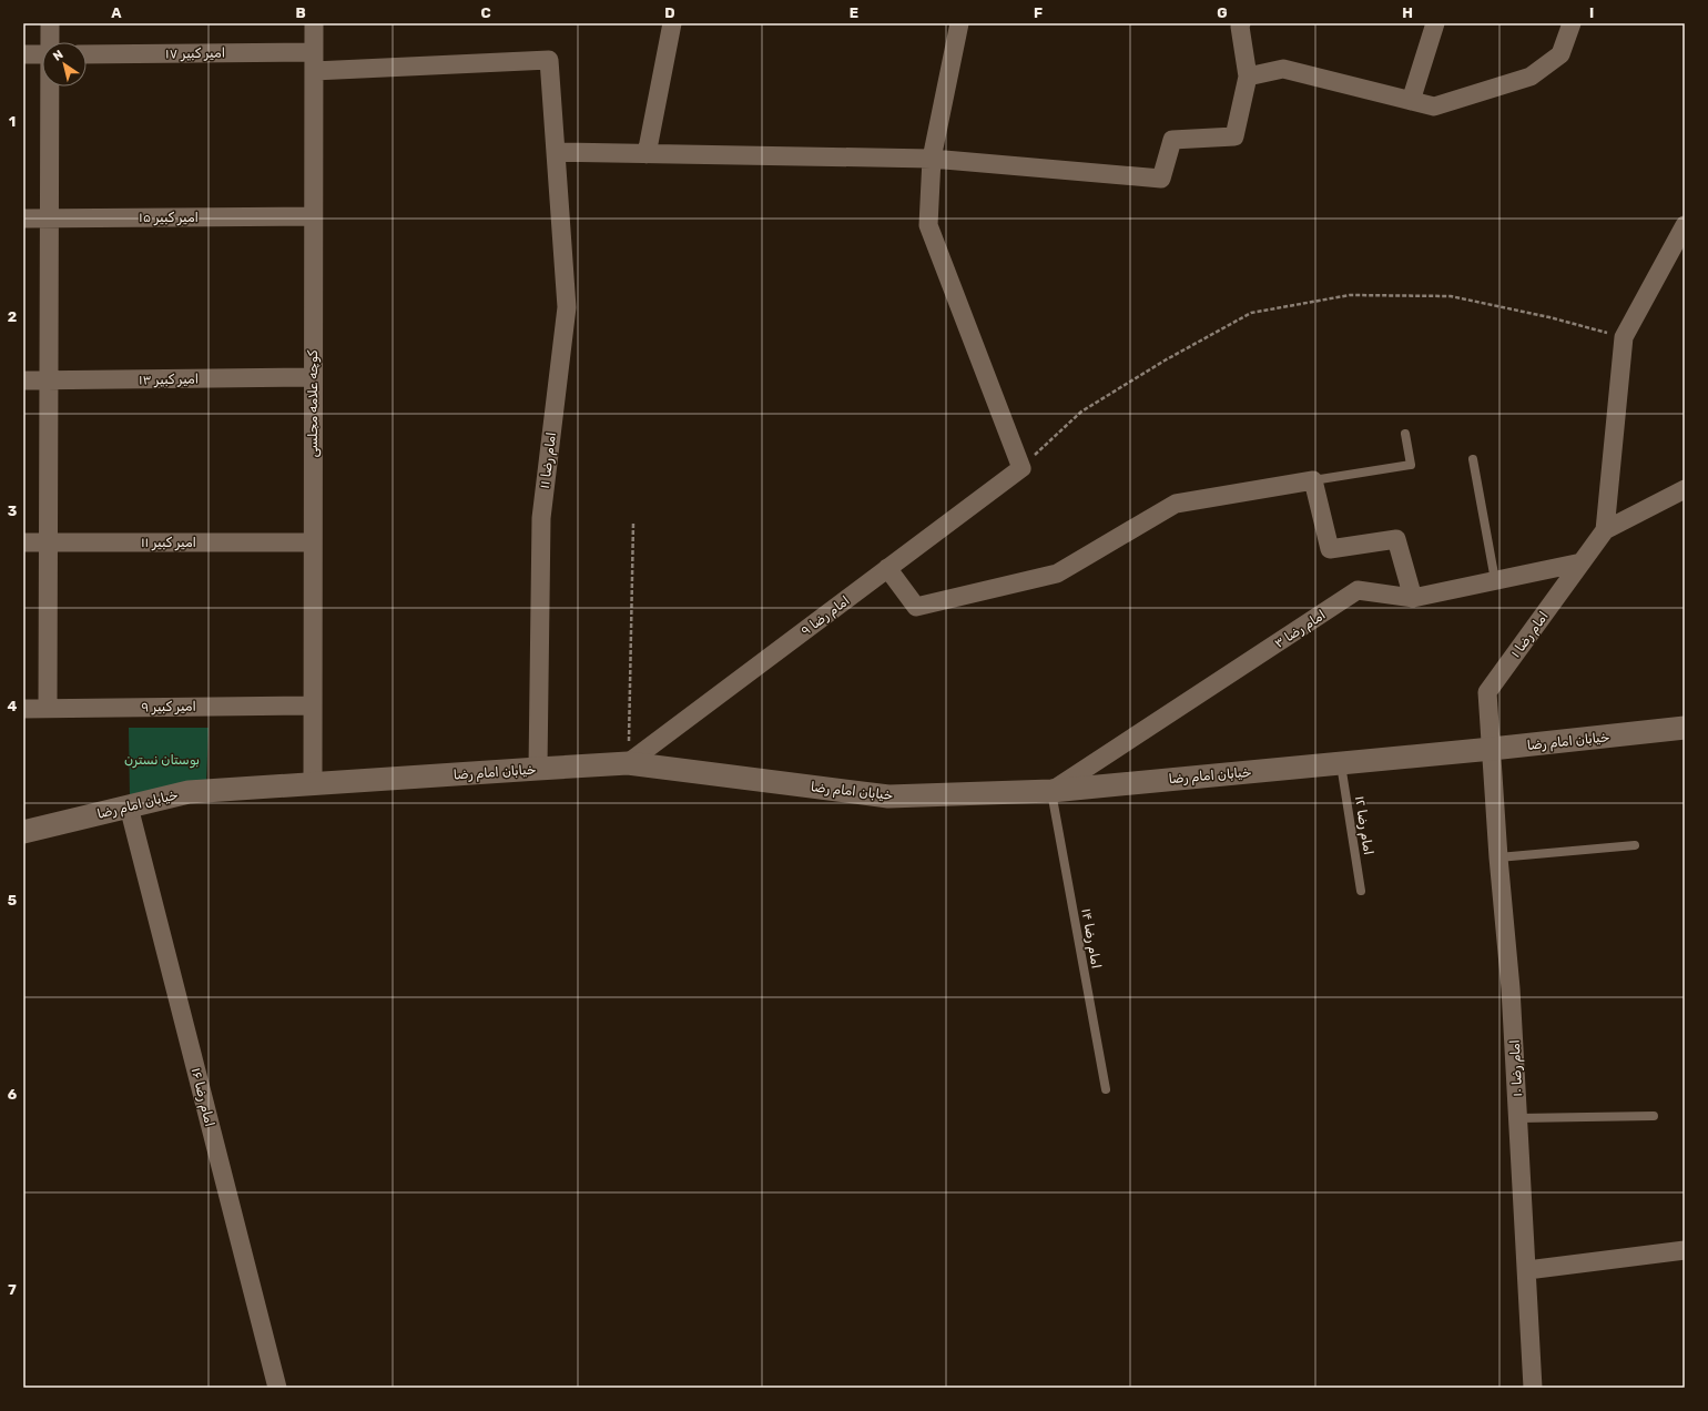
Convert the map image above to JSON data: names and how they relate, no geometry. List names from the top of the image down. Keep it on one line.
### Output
{"streets":{"street":["امیر کبیر ۱۷","امیر کبیر ۱۵","امیر کبیر ۱۳","کوچه علامه مجلسی","امام رضا ۱۱","امیر کبیر ۱۱","امام رضا ۹","امام رضا ۳","امام رضا ۱","امیر کبیر ۹","خیابان امام رضا","امام رضا ۱۰","امام رضا ۱۶"],"lane":["امام رضا ۱۲","امام رضا ۱۴"]},"crossings":[["امیر کبیر ۱۷","کوچه علامه مجلسی"],["امیر کبیر ۱۵","کوچه علامه مجلسی"],["امیر کبیر ۱۳","کوچه علامه مجلسی"],["کوچه علامه مجلسی","امام رضا ۱۱"],["کوچه علامه مجلسی","امیر کبیر ۱۱"],["کوچه علامه مجلسی","امیر کبیر ۹"],["کوچه علامه مجلسی","خیابان امام رضا"],["امام رضا ۱۱","خیابان امام رضا"],["امام رضا ۹","خیابان امام رضا"],["امام رضا ۳","امام رضا ۱"],["امام رضا ۳","خیابان امام رضا"],["امام رضا ۳","امام رضا ۱۴"],["امام رضا ۱","خیابان امام رضا"],["امام رضا ۱","امام رضا ۱۰"],["خیابان امام رضا","امام رضا ۱۲"],["خیابان امام رضا","امام رضا ۱۴"],["خیابان امام رضا","امام رضا ۱۰"],["خیابان امام رضا","امام رضا ۱۶"]],"parks":["بوستان نسترن"],"north":"top left","grid":{"columns":["A","B","C","D","E","F","G","H","I"],"rows":["1","2","3","4","5","6","7"]}}
